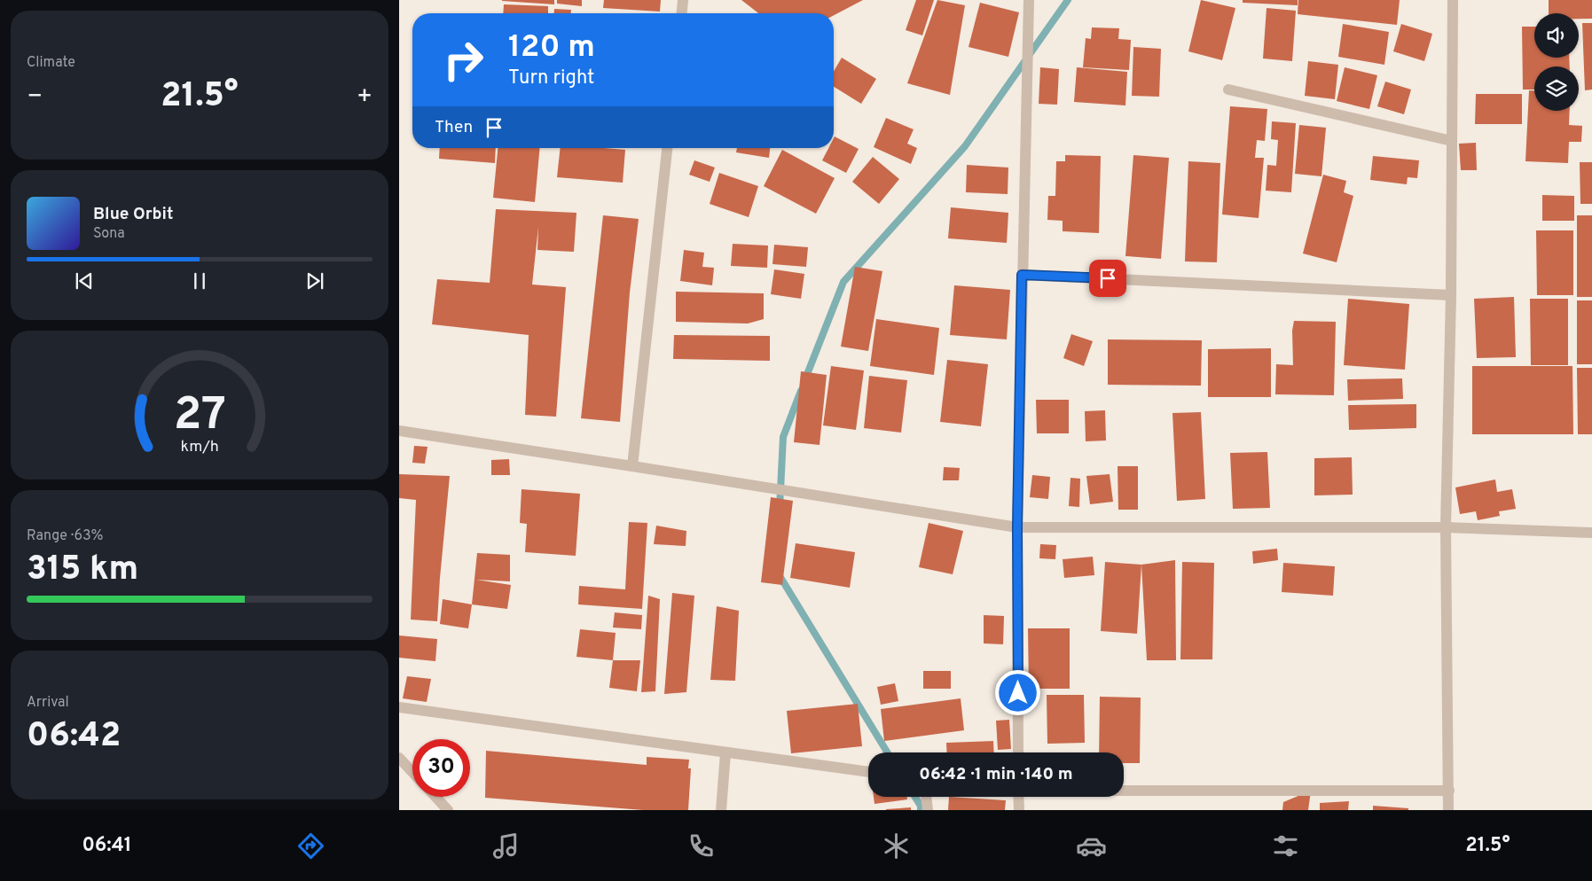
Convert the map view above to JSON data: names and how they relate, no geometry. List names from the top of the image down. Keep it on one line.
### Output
{"page":{"tile":["Climate",["Range · 63%","315 km"],["Arrival","06:42"]],"turn":["120 m","Turn right"],"heat":["−","21.5°","+"],"then":"Then","song":["Blue Orbit","Sona"],"limit":"30","trip":"06:42 · 1 min · 140 m","tabs":["06:41","21.5°"],"gauge":["27","km/h"]}}
